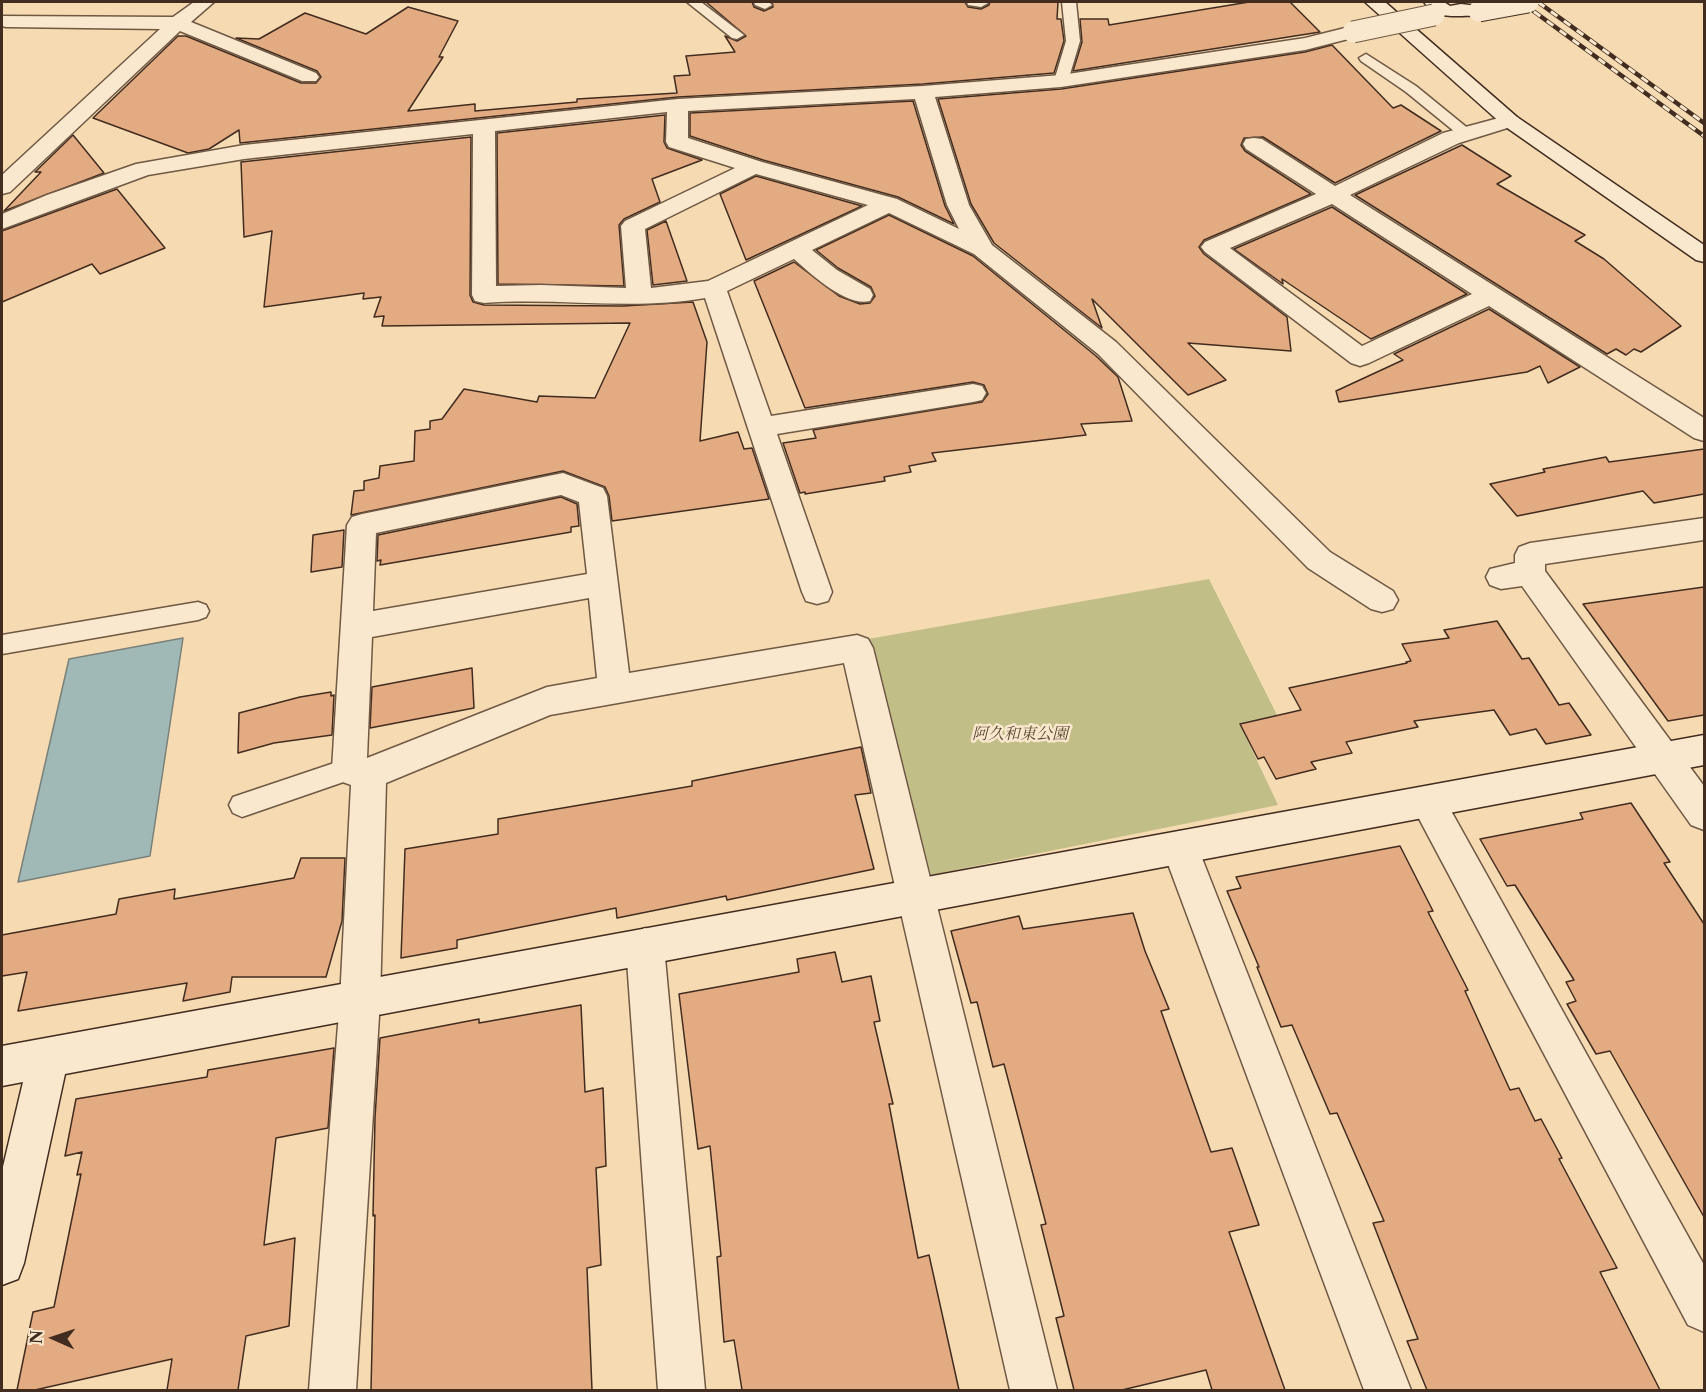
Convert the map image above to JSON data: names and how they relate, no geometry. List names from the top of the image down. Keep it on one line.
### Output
{"parks":["阿久和東公園"],"north":"left"}
